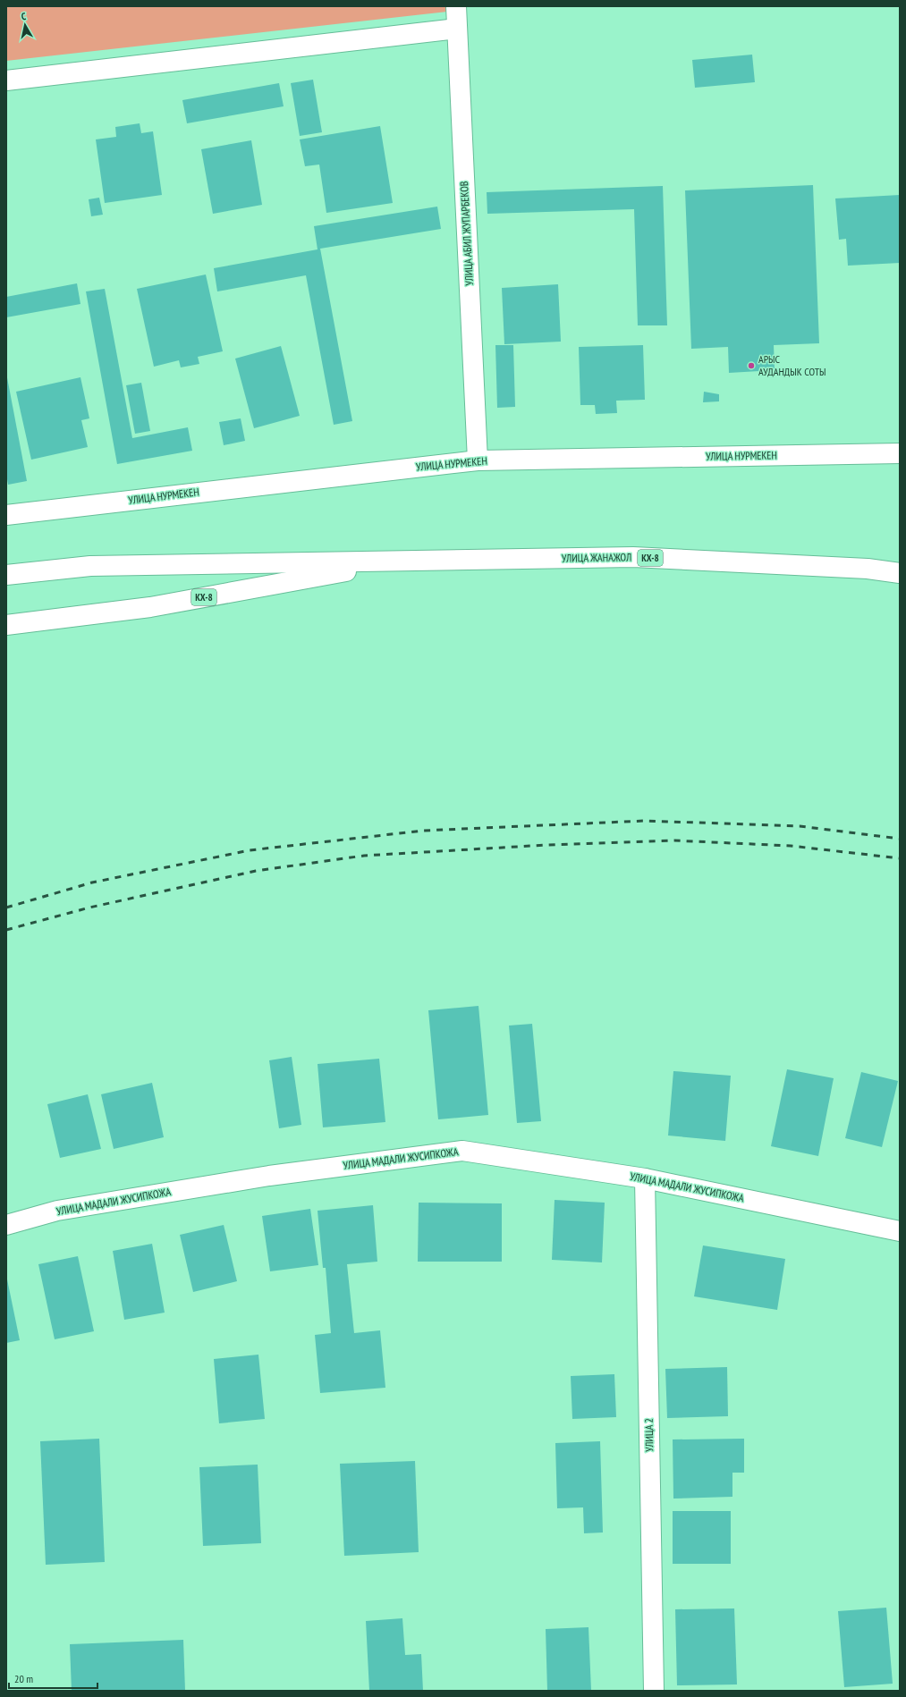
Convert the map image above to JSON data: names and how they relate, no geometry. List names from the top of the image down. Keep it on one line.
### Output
{"streets":{"street":["УЛИЦА АБИЛ ЖУПАРБЕКОВ","УЛИЦА НУРМЕКЕН","УЛИЦА ЖАНАЖОЛ","КХ-8","УЛИЦА МАДАЛИ ЖУСИПКОЖА","УЛИЦА 2"]},"crossings":[["УЛИЦА АБИЛ ЖУПАРБЕКОВ","УЛИЦА НУРМЕКЕН"],["УЛИЦА ЖАНАЖОЛ","КХ-8"],["УЛИЦА МАДАЛИ ЖУСИПКОЖА","УЛИЦА 2"]],"places":["АРЫС АУДАНДЫК СОТЫ"],"scale_bar":"20 m","north":"top"}
